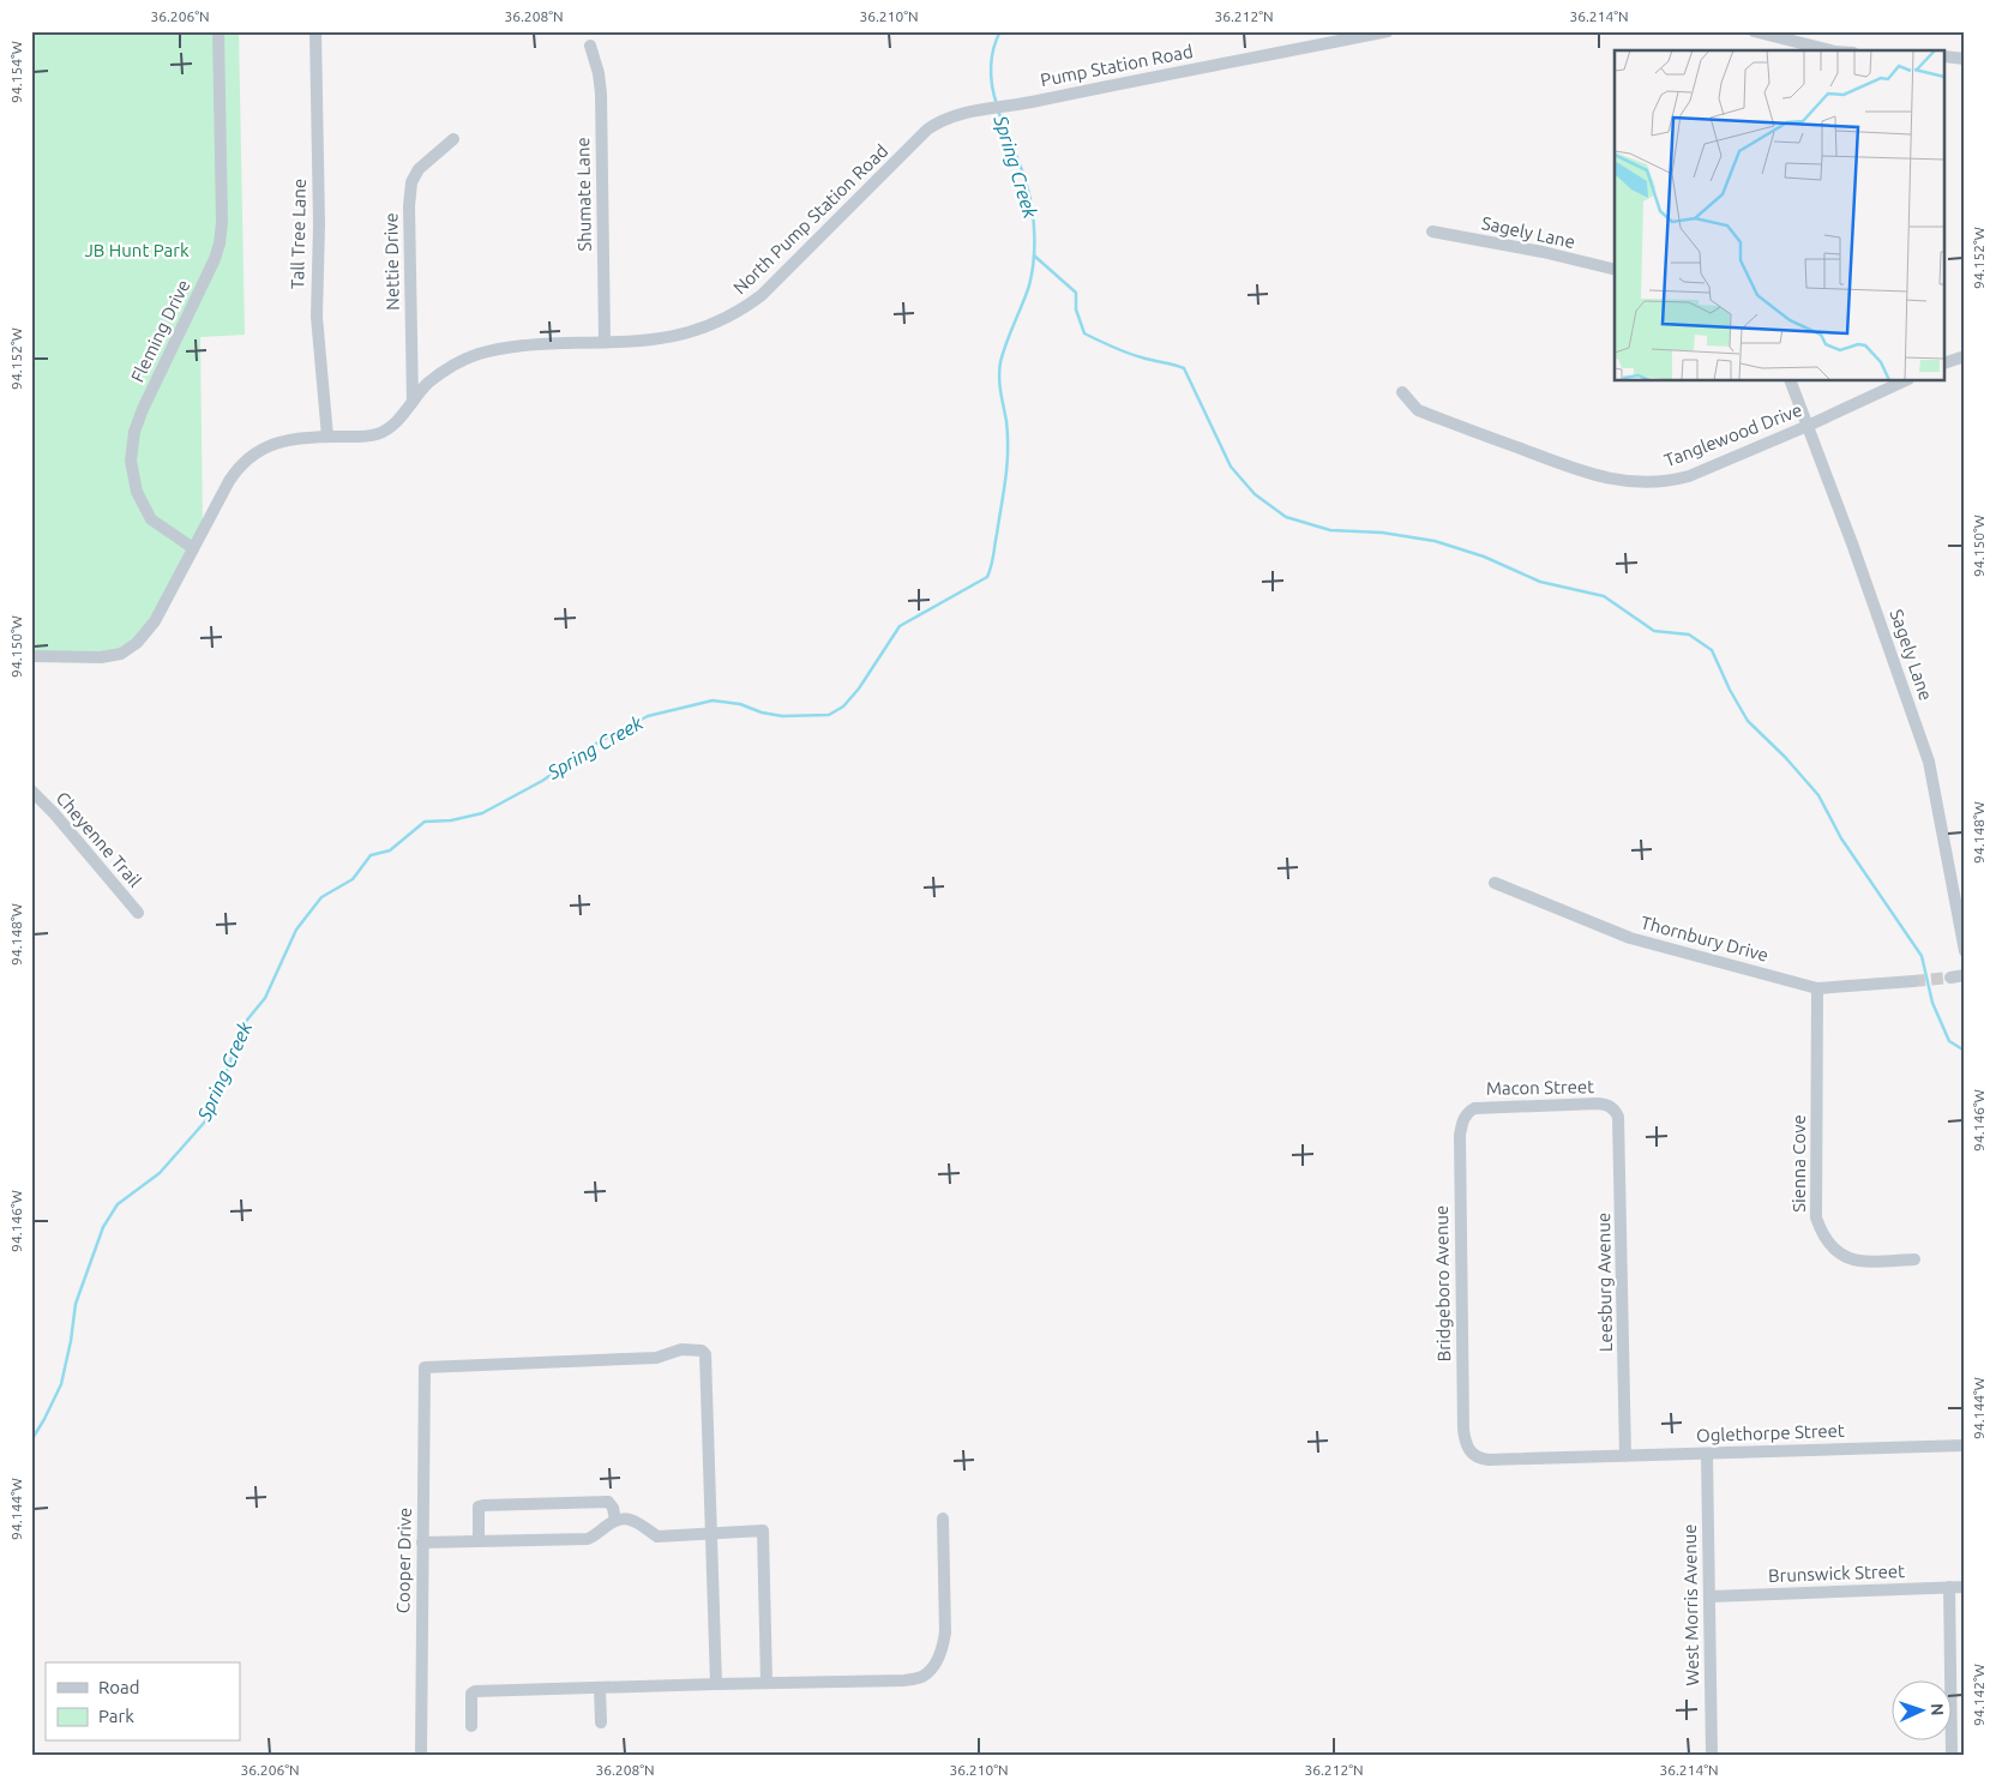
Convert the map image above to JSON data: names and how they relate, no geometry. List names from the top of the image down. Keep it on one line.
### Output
{"streets":{"street":["Pump Station Road","Shumate Lane","North Pump Station Road","Sagely Lane","Tall Tree Lane","Nettie Drive","Fleming Drive","Tanglewood Drive","Cheyenne Trail","Thornbury Drive","Macon Street","Sienna Cove","Leesburg Avenue","Bridgeboro Avenue","Oglethorpe Street","Cooper Drive","Brunswick Street","West Morris Avenue"]},"crossings":[["Pump Station Road","North Pump Station Road"],["Shumate Lane","North Pump Station Road"],["North Pump Station Road","Tall Tree Lane"],["North Pump Station Road","Nettie Drive"],["North Pump Station Road","Fleming Drive"],["Sagely Lane","Tanglewood Drive"],["Thornbury Drive","Sienna Cove"],["Macon Street","Leesburg Avenue"],["Macon Street","Bridgeboro Avenue"],["Leesburg Avenue","Oglethorpe Street"],["Bridgeboro Avenue","Oglethorpe Street"],["Oglethorpe Street","West Morris Avenue"],["Brunswick Street","West Morris Avenue"]],"water":["Spring Creek"],"parks":["JB Hunt Park"],"legend":["Road","Park"],"north":"right","coordinates":["36.206°N","36.208°N","36.210°N","36.212°N","36.214°N","94.154°W","94.152°W","94.150°W","94.148°W","94.146°W","94.144°W","94.142°W"]}
